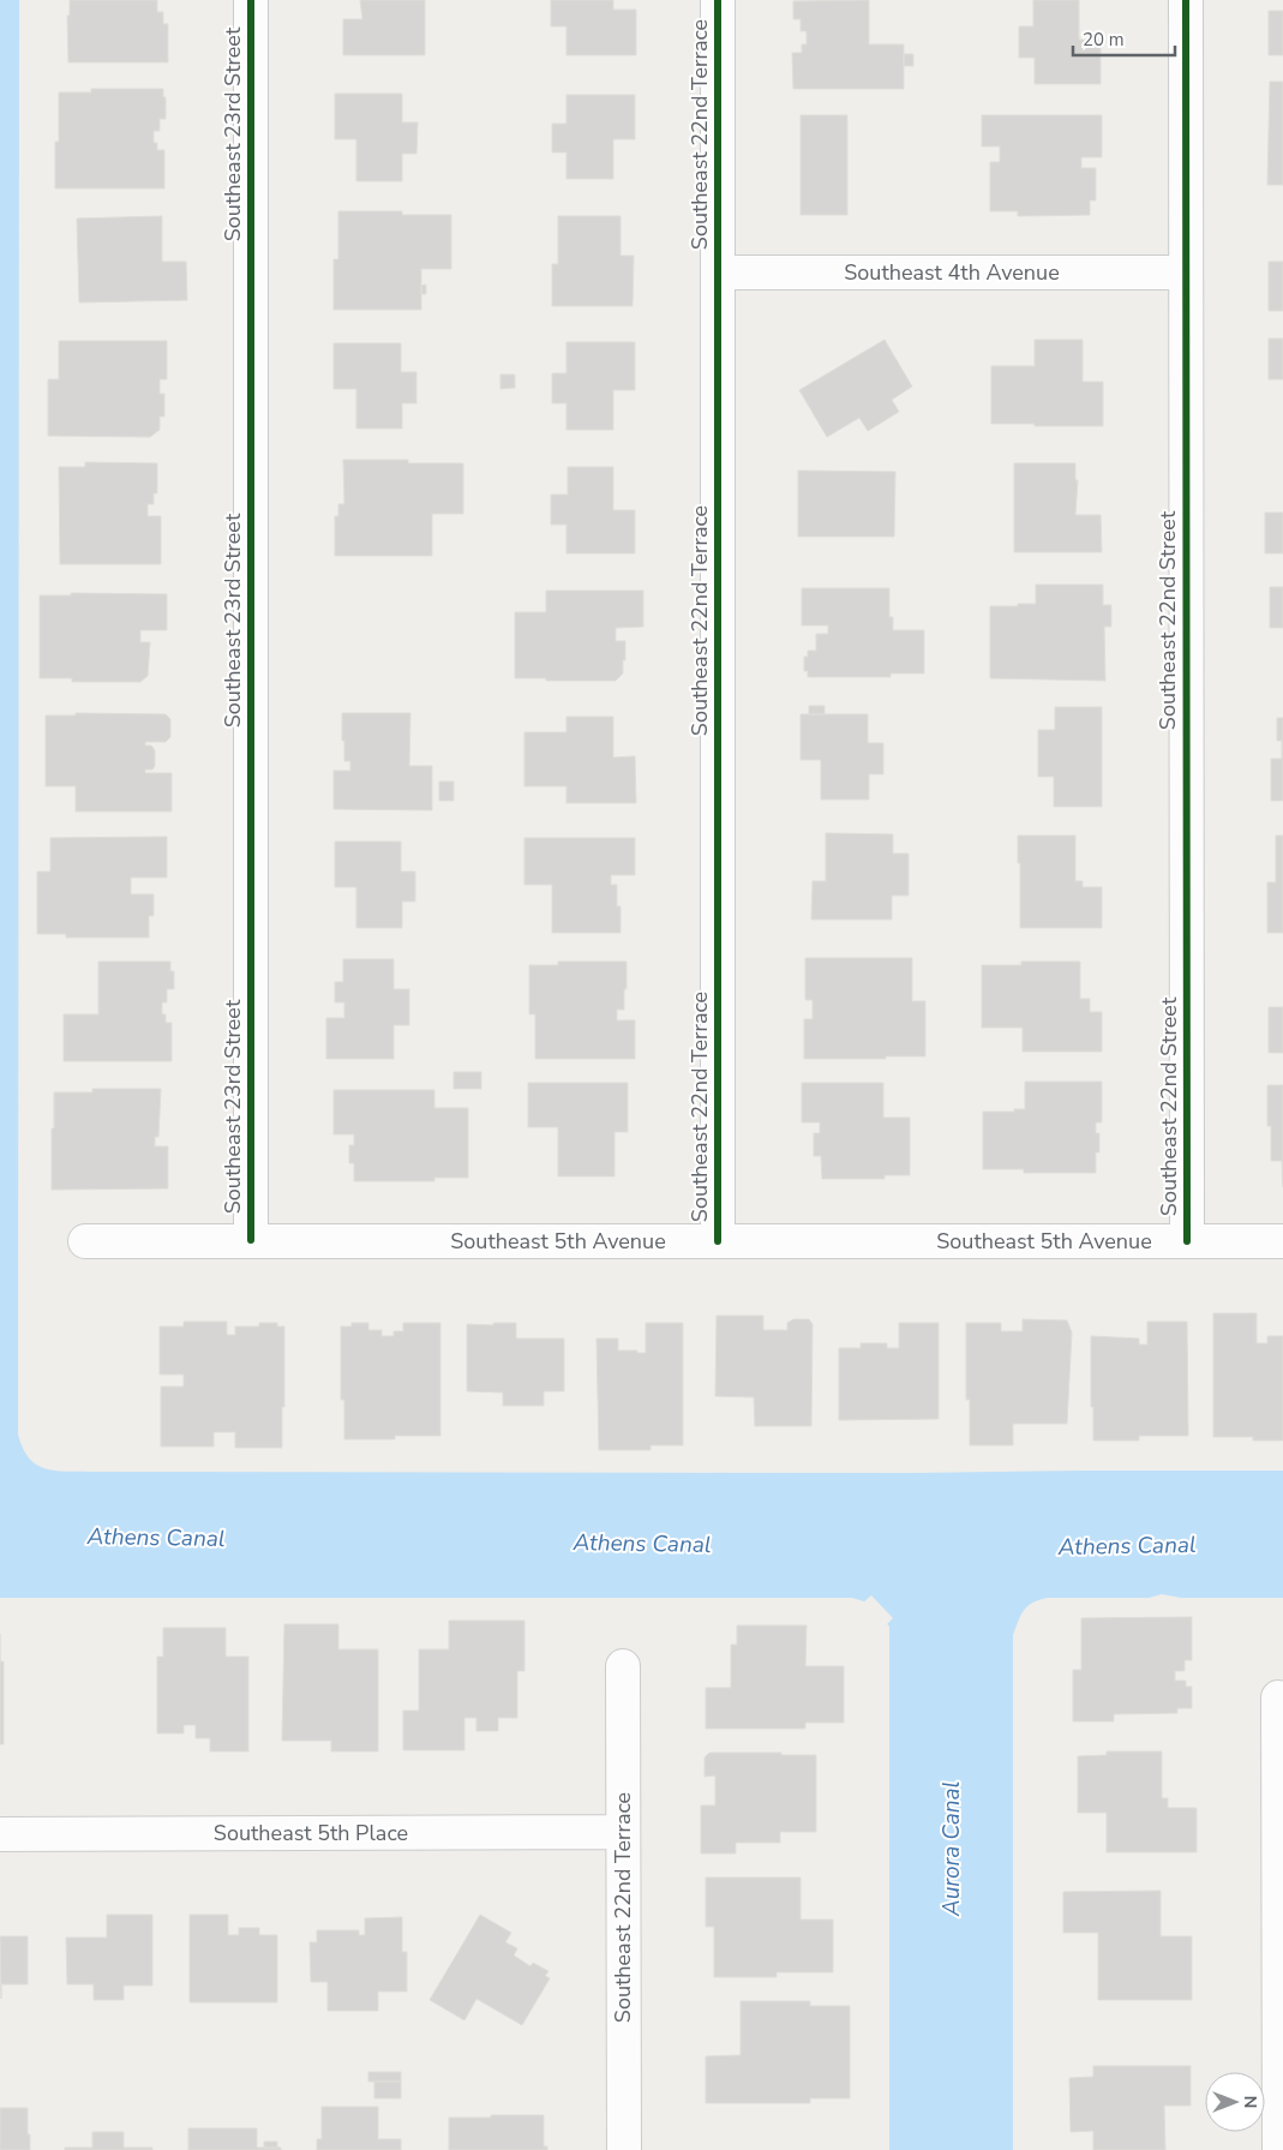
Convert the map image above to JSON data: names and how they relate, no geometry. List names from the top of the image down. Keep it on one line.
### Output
{"streets":{"street":["Southeast 23rd Street","Southeast 22nd Terrace","Southeast 4th Avenue","Southeast 22nd Street","Southeast 5th Avenue","Southeast 5th Place"]},"crossings":[["Southeast 23rd Street","Southeast 5th Avenue"],["Southeast 22nd Terrace","Southeast 4th Avenue"],["Southeast 22nd Terrace","Southeast 5th Avenue"],["Southeast 22nd Terrace","Southeast 5th Place"],["Southeast 4th Avenue","Southeast 22nd Street"],["Southeast 22nd Street","Southeast 5th Avenue"]],"water":["Athens Canal","Aurora Canal"],"scale_bar":"20 m","north":"right"}
